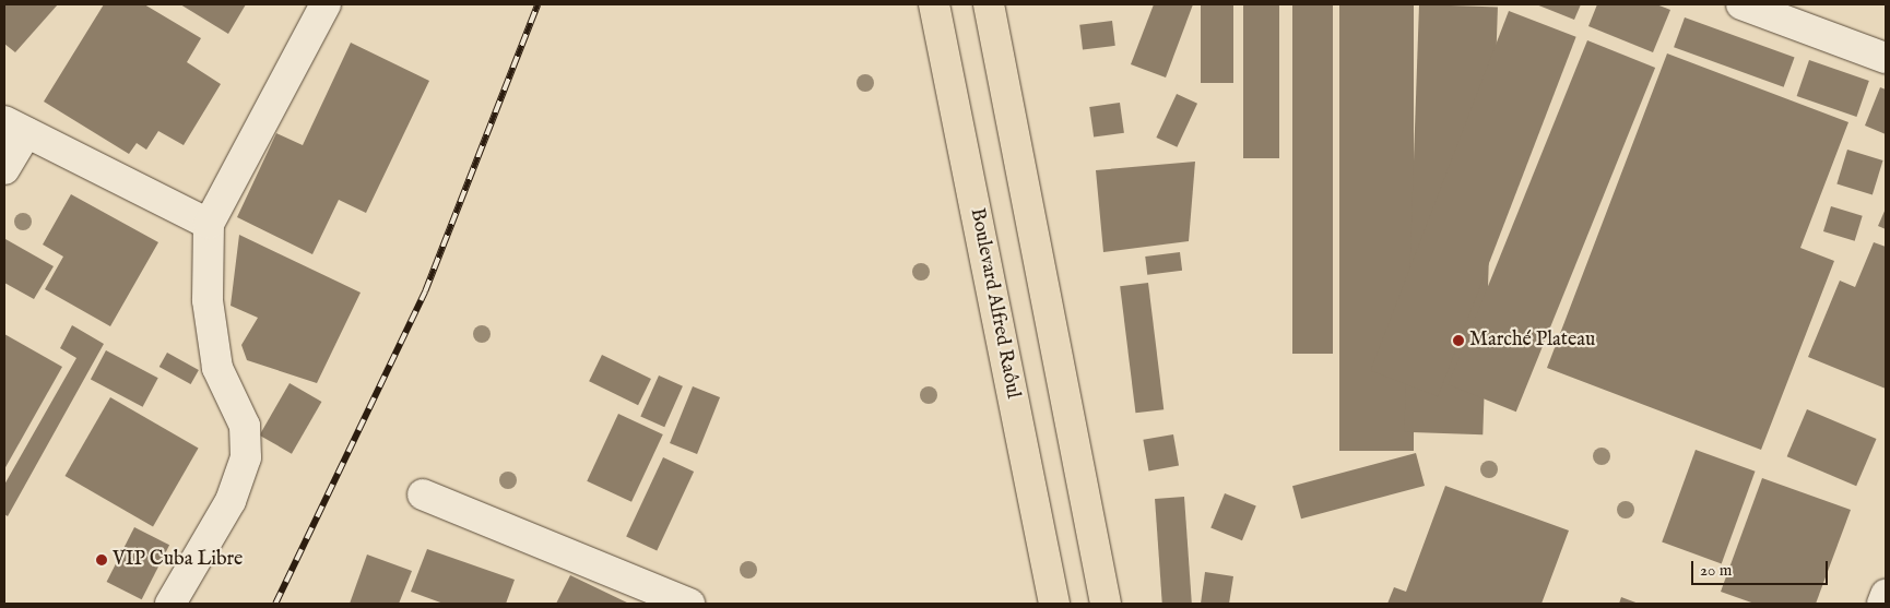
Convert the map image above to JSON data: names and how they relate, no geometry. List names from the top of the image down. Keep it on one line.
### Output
{"streets":{"main road":["Boulevard Alfred Raôul"]},"places":["Marché Plateau","VIP Cuba Libre"],"scale_bar":"20 m"}
